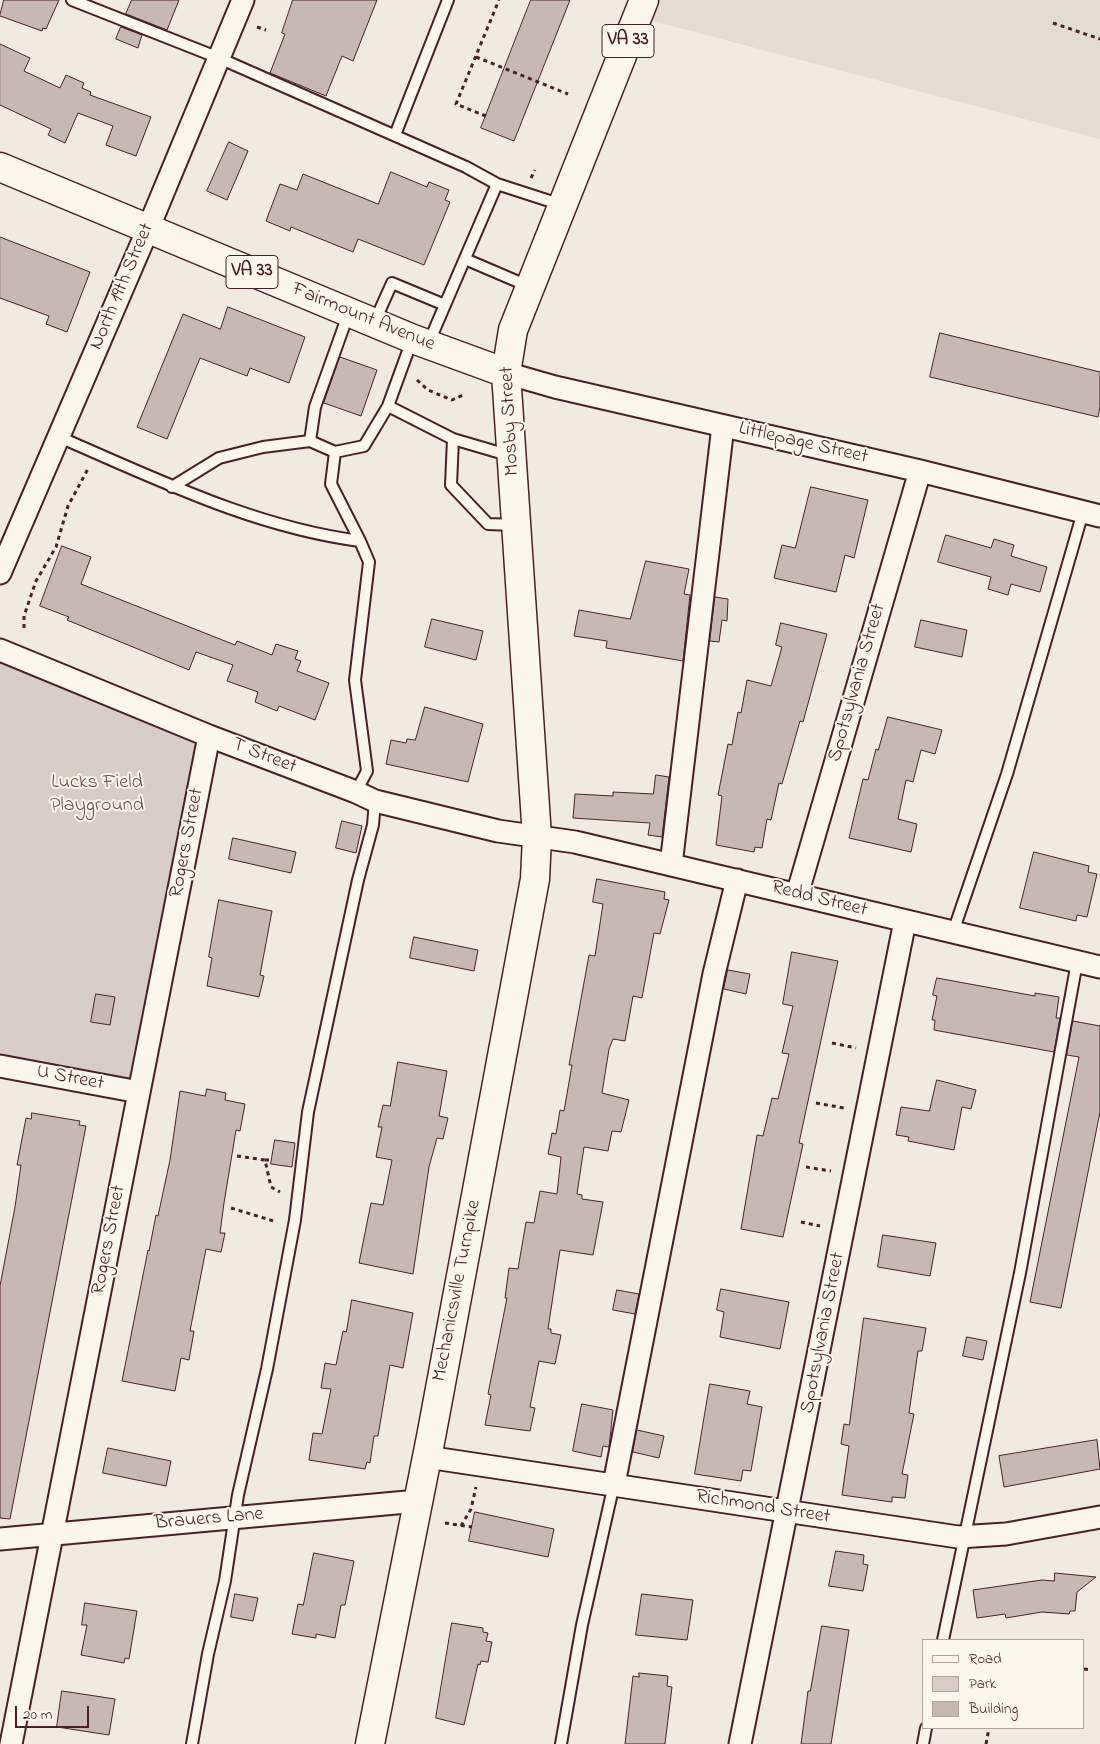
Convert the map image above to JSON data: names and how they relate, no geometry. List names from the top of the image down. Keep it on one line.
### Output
{"streets":{"main road":["VA 33","Fairmount Avenue","Mosby Street","Mechanicsville Turnpike"],"street":["North 19th Street","Littlepage Street","Spotsylvania Street","T Street","Rogers Street","Redd Street","U Street","Richmond Street","Brauers Lane"]},"crossings":[["North 19th Street","Fairmount Avenue"],["Fairmount Avenue","Mosby Street"],["Fairmount Avenue","Littlepage Street"],["Mosby Street","Littlepage Street"],["Mosby Street","T Street"],["Mosby Street","Redd Street"],["Mosby Street","Mechanicsville Turnpike"],["Littlepage Street","Spotsylvania Street"],["Spotsylvania Street","Redd Street"],["Spotsylvania Street","Richmond Street"],["T Street","Rogers Street"],["T Street","Redd Street"],["T Street","Mechanicsville Turnpike"],["Rogers Street","U Street"],["Rogers Street","Brauers Lane"],["Redd Street","Mechanicsville Turnpike"],["Mechanicsville Turnpike","Richmond Street"],["Mechanicsville Turnpike","Brauers Lane"]],"parks":["Lucks Field Playground"],"legend":["Road","Park","Building"],"scale_bar":"20 m"}
